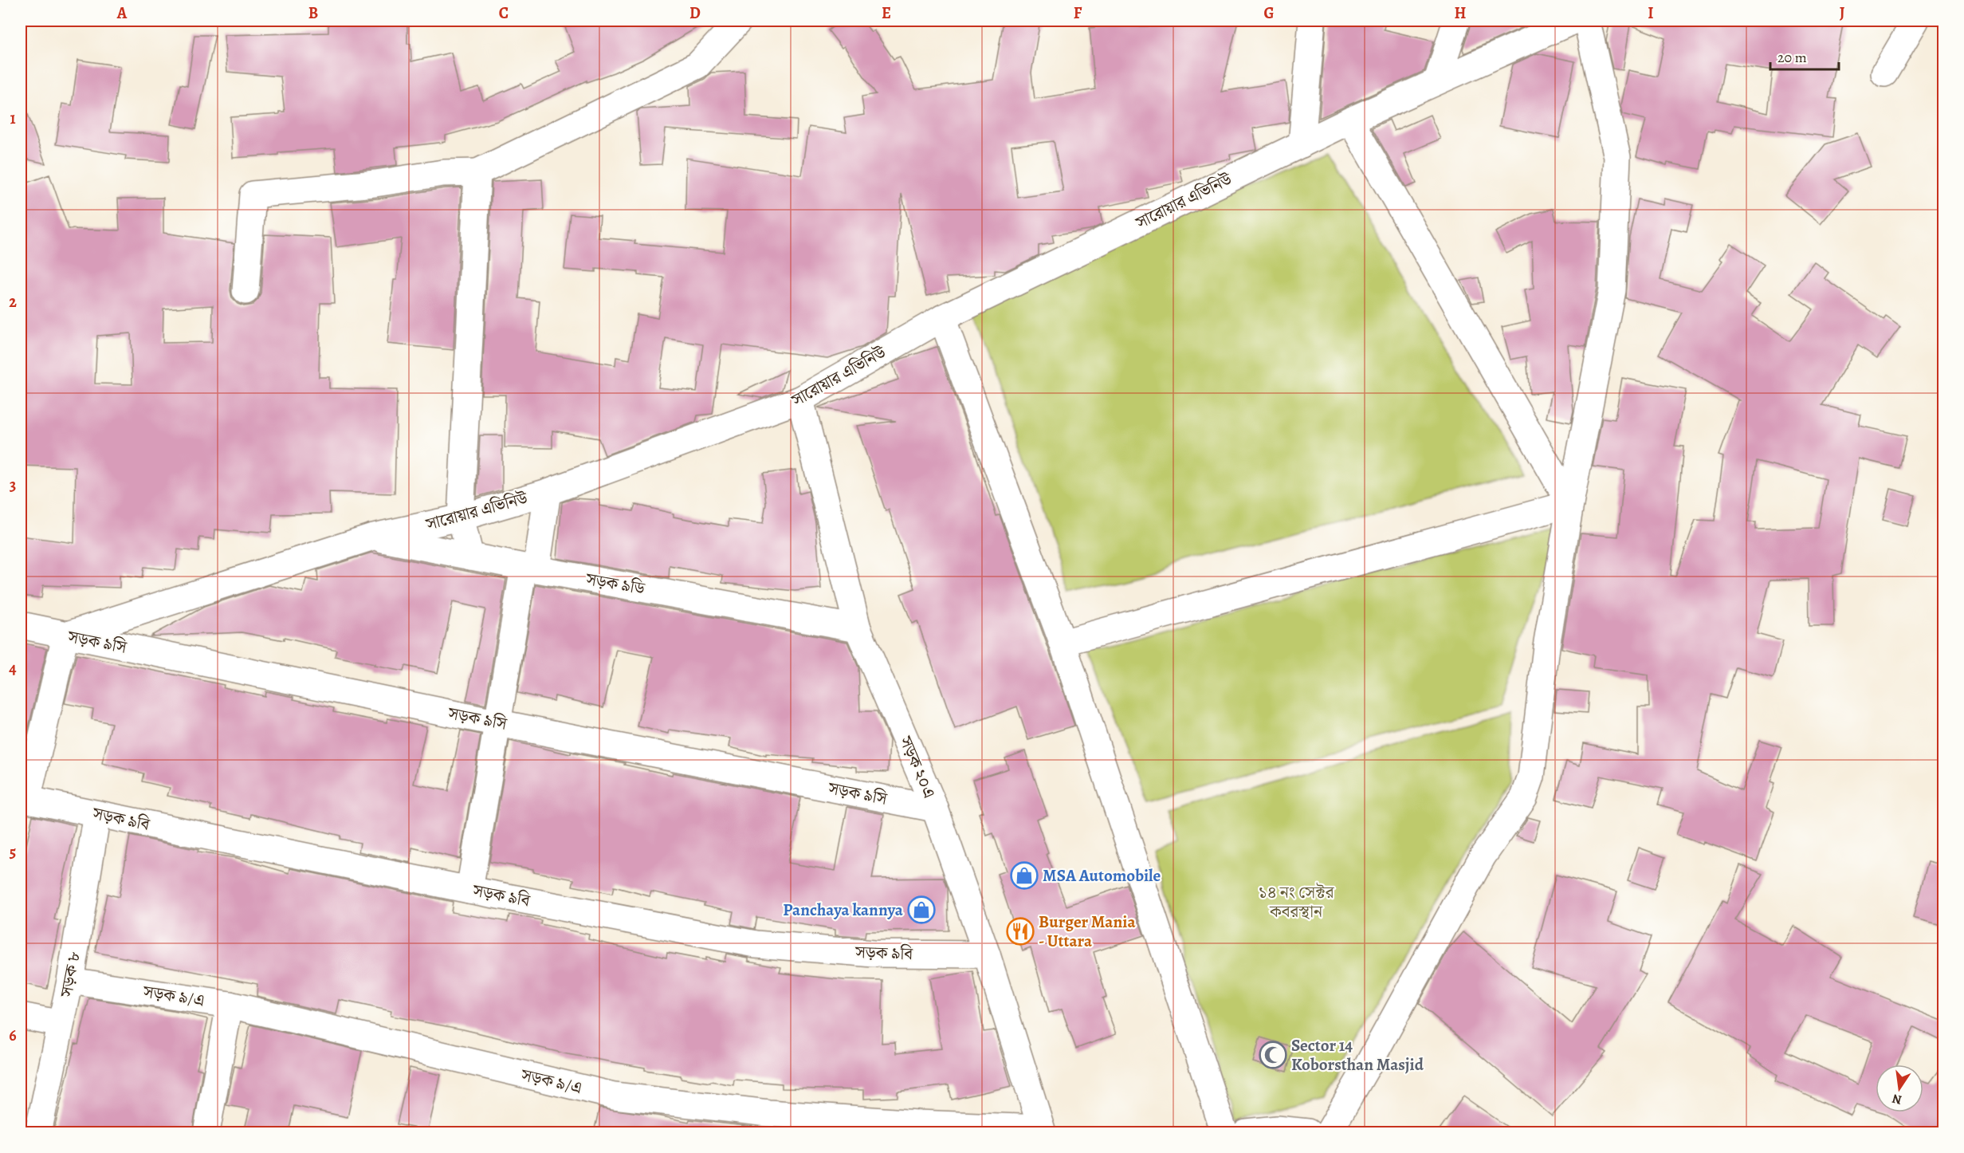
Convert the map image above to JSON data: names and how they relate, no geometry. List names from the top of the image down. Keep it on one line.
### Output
{"streets":{"street":["সারোয়ার এভিনিউ","সড়ক ৯ডি","সড়ক ৯সি","সড়ক ২০এ","সড়ক ৯বি","সড়ক ৮","সড়ক ৯/এ"]},"crossings":[["সারোয়ার এভিনিউ","সড়ক ৯ডি"],["সারোয়ার এভিনিউ","সড়ক ৯সি"],["সারোয়ার এভিনিউ","সড়ক ২০এ"],["সড়ক ৯ডি","সড়ক ২০এ"],["সড়ক ৯সি","সড়ক ২০এ"],["সড়ক ২০এ","সড়ক ৯বি"],["সড়ক ২০এ","সড়ক ৯/এ"],["সড়ক ৯বি","সড়ক ৮"],["সড়ক ৮","সড়ক ৯/এ"]],"parks":["১৪ নং সেক্টর কবরস্থান"],"places":{"shop":["MSA Automobile","Panchaya kannya"],"restaurant":["Burger Mania - Uttara"],"mosque":["Sector 14 Koborsthan Masjid"]},"scale_bar":"20 m","north":"bottom","grid":{"columns":["A","B","C","D","E","F","G","H","I","J"],"rows":["1","2","3","4","5","6"]}}
